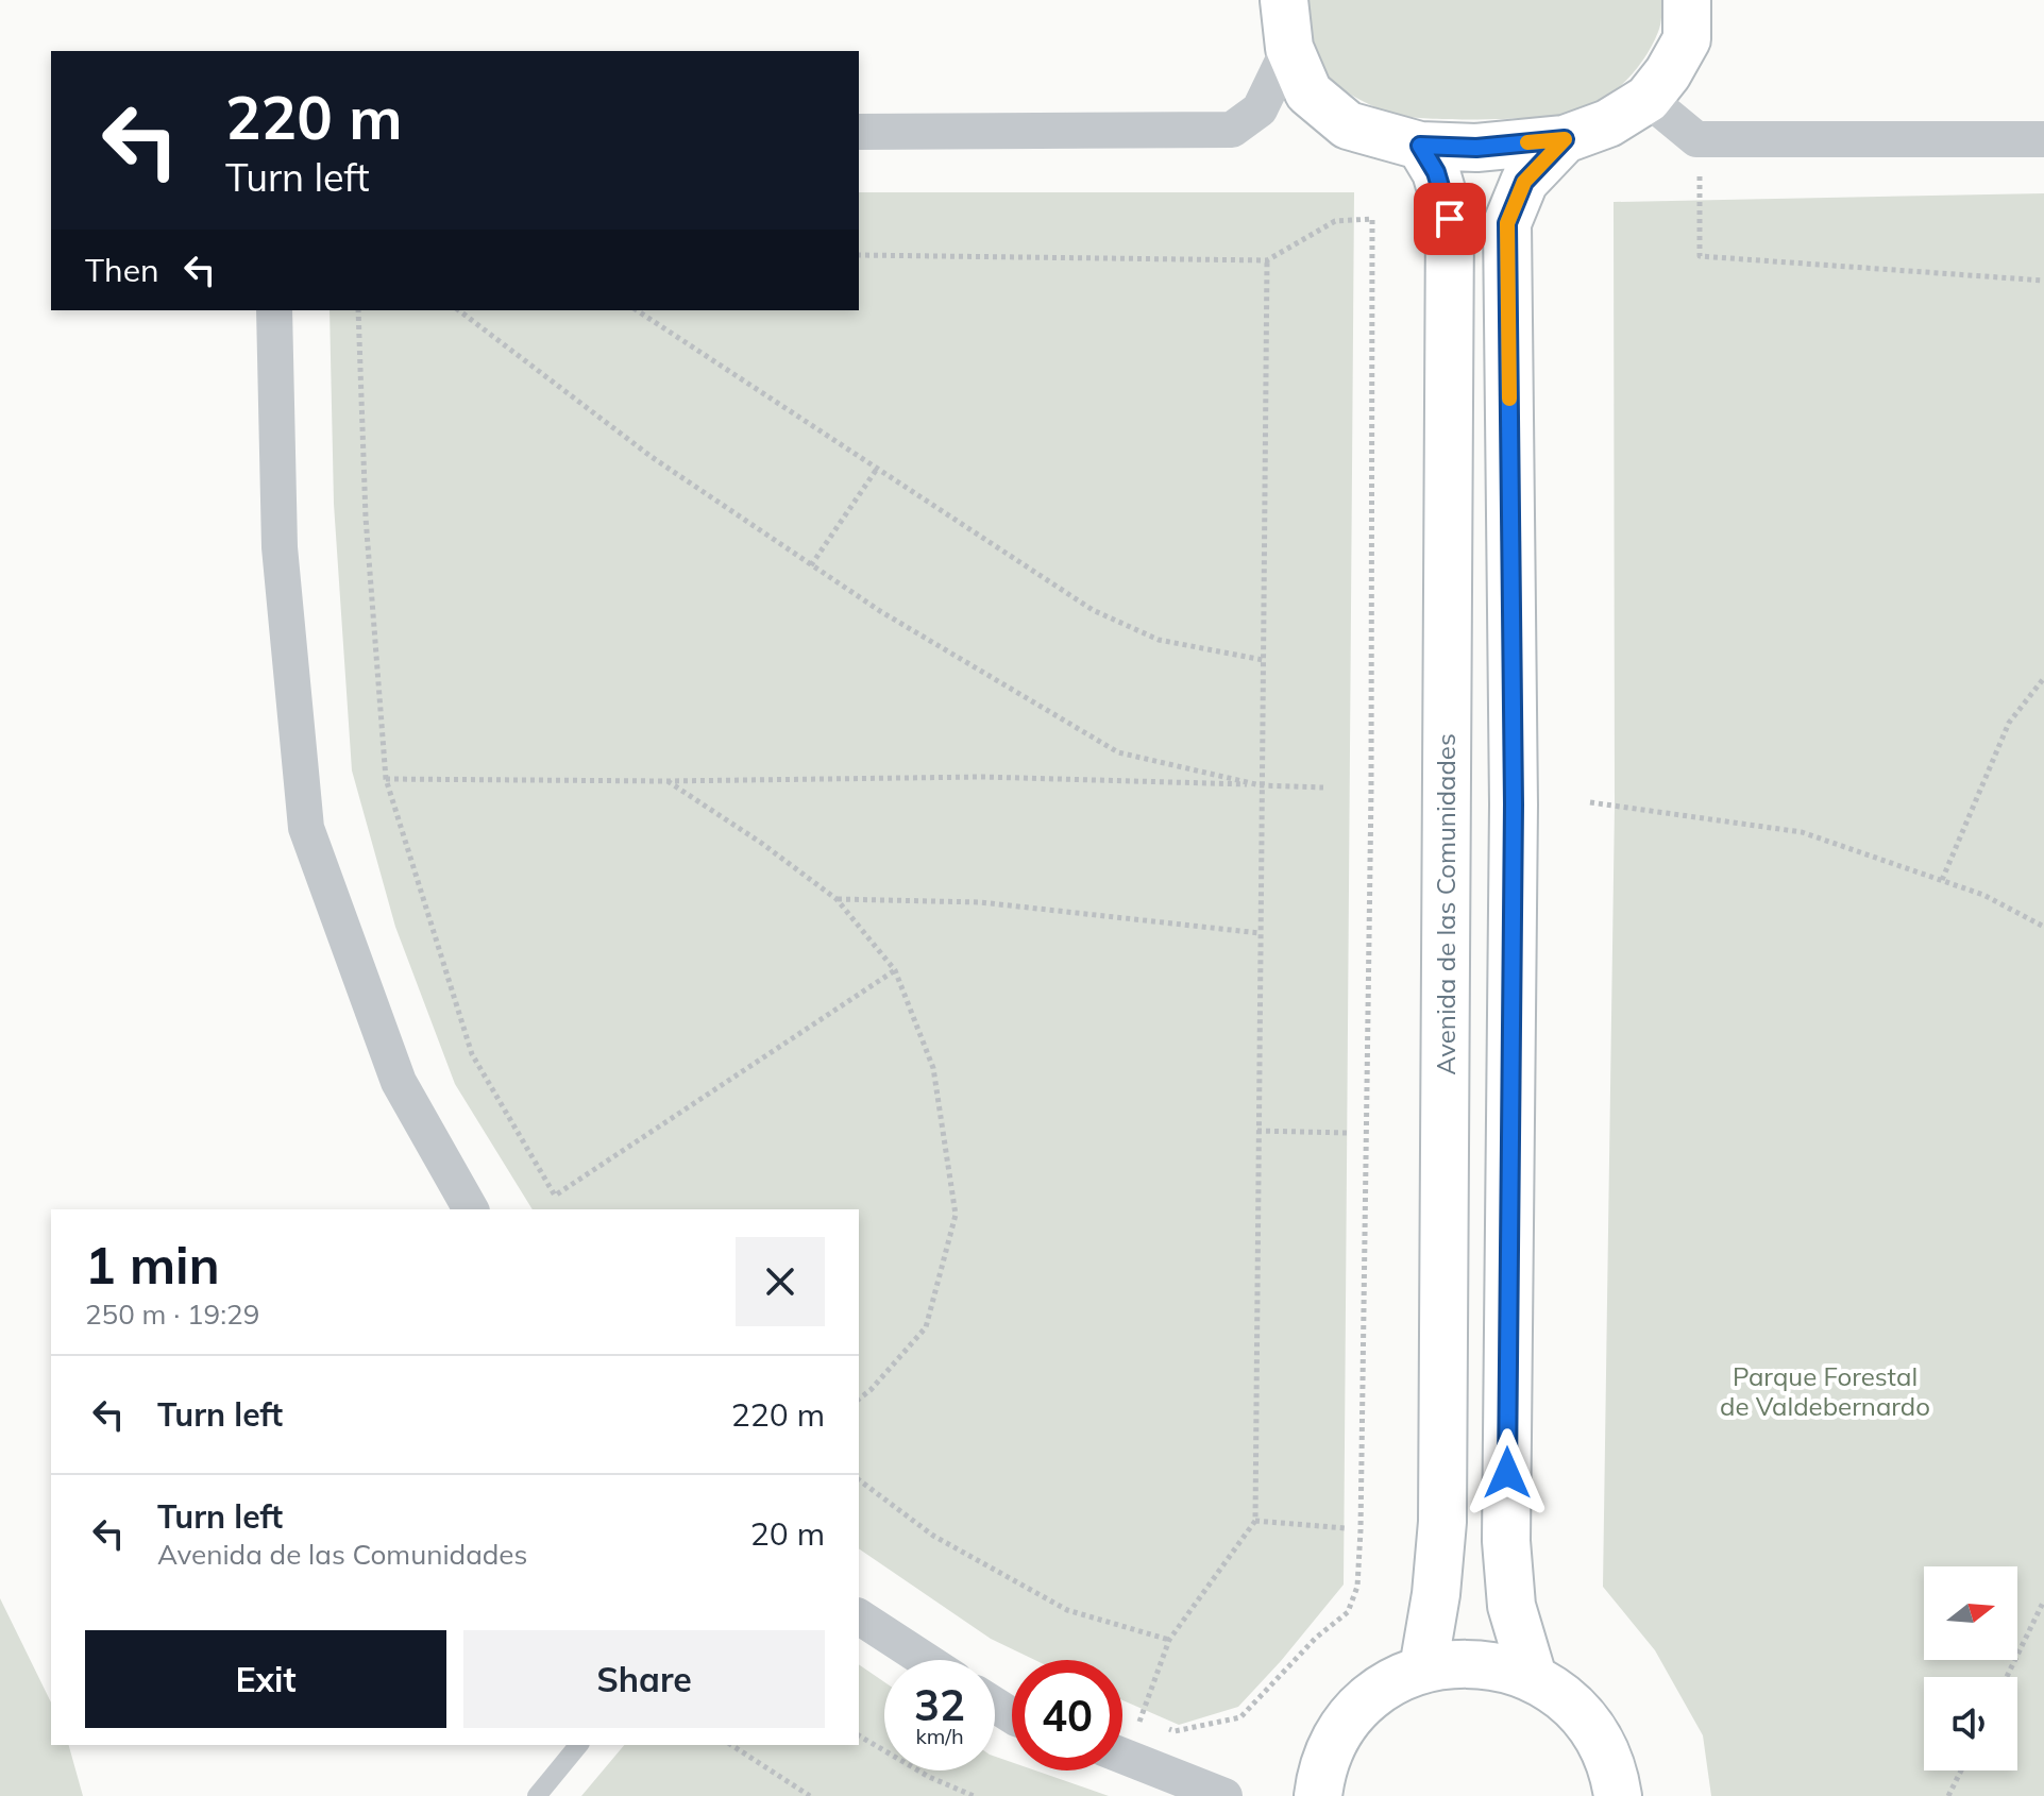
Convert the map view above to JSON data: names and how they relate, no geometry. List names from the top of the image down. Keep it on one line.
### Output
{"streets":{"street":["Avenida de las Comunidades"]},"parks":["Parque Forestal de Valdebernardo"],"north":"right","page":{"turn":["220 m","Turn left"],"then":"Then","heading":["1 min","250 m · 19:29"],"list":[{"name":"Turn left","value":"220 m"},{"name":"Turn left","note":"Avenida de las Comunidades","value":"20 m"}],"buttons":["Exit","Share"],"speed":"32 km/h","limit":"40"}}
